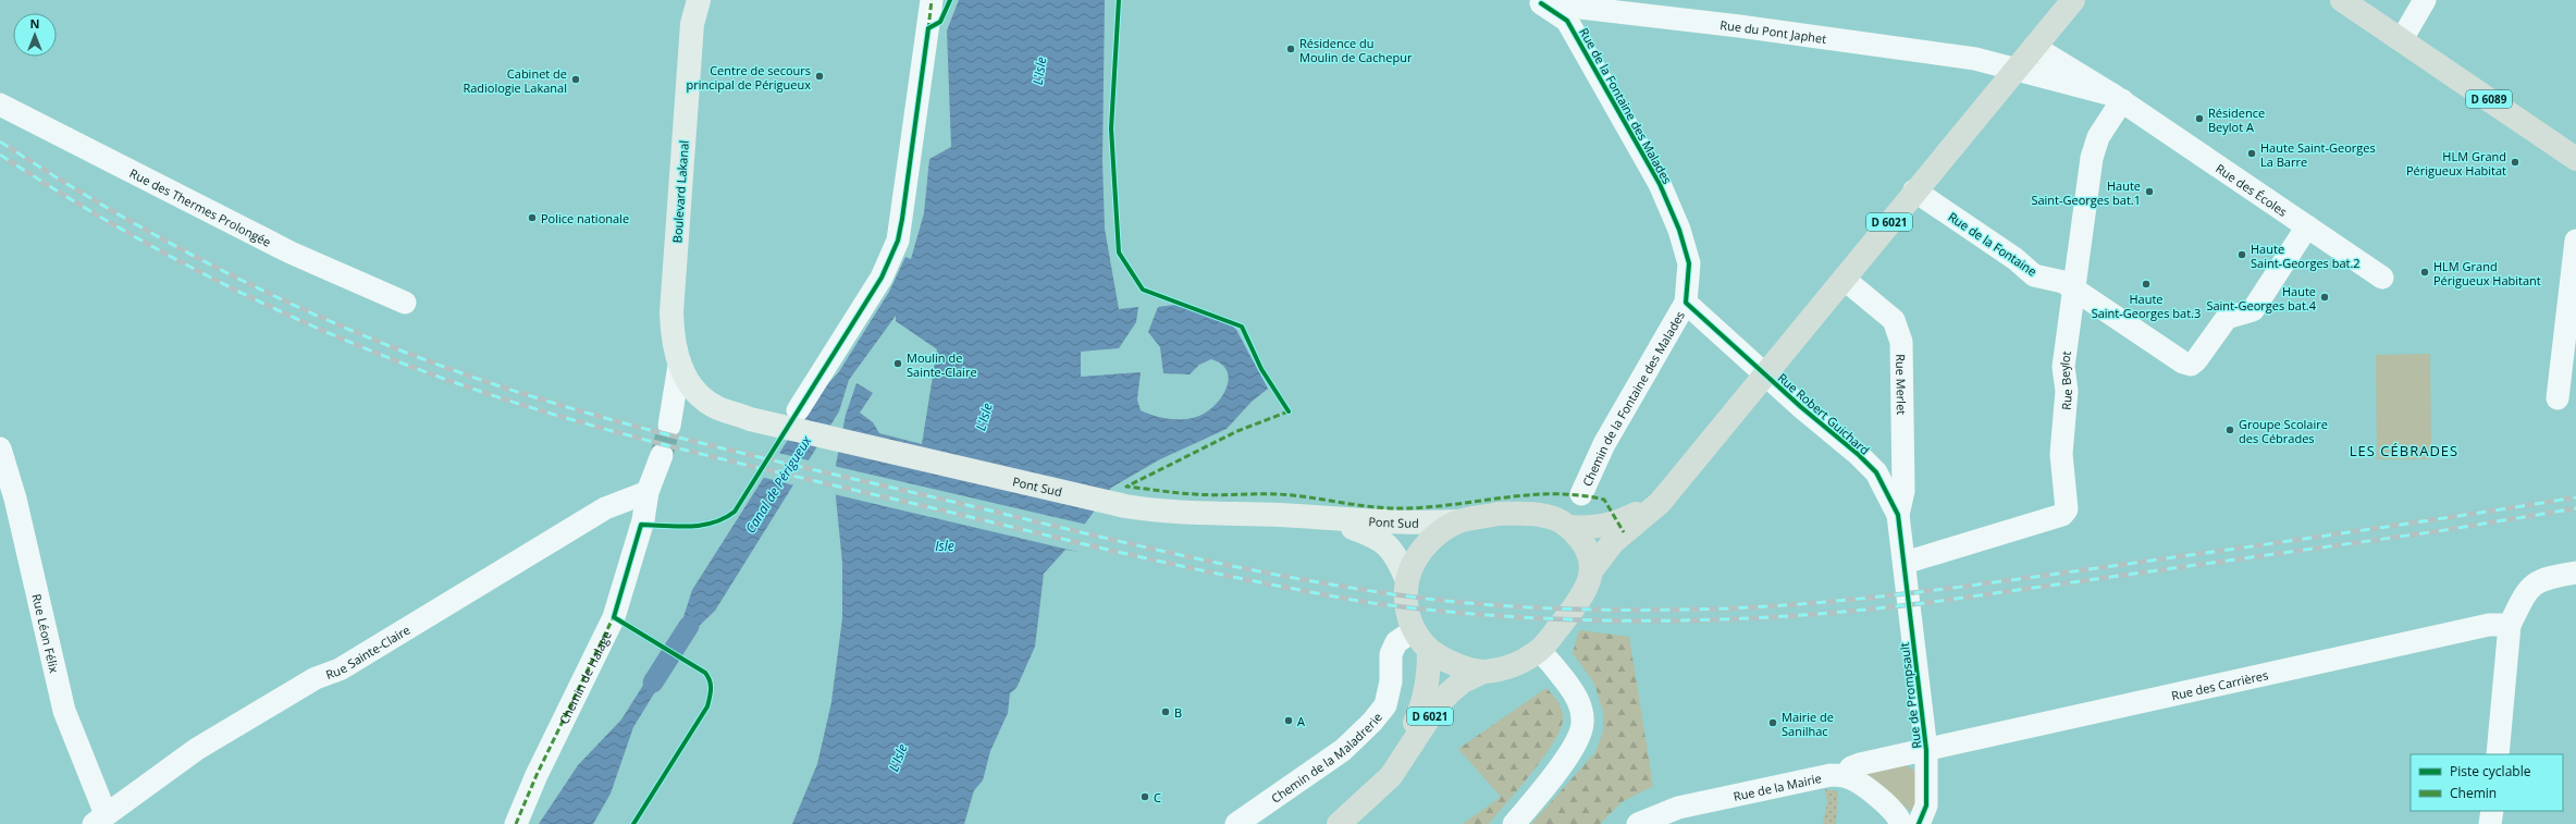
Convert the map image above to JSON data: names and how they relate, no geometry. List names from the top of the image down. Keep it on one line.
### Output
{"streets":{"main road":["D 6089","Boulevard Lakanal","D 6021","Pont Sud"],"street":["Rue du Pont Japhet","Rue de la Fontaine des Malades","Rue des Écoles","Rue des Thermes Prolongée","Rue de la Fontaine","Rue Beylot","Rue Merlet","Chemin de la Fontaine des Malades","Rue Robert Guichard","Rue Léon Félix","Rue Sainte-Claire","Chemin de Halage","Rue des Carrières","Rue de Prompsault","Chemin de la Maladrerie","Rue de la Mairie"]},"crossings":[["Rue du Pont Japhet","Rue de la Fontaine des Malades"],["Rue du Pont Japhet","D 6021"],["Rue de la Fontaine des Malades","Chemin de la Fontaine des Malades"],["Rue des Écoles","Rue de la Fontaine"],["Rue des Écoles","Rue Beylot"],["Boulevard Lakanal","Pont Sud"],["D 6021","Rue de la Fontaine"],["D 6021","Rue Merlet"],["D 6021","Rue Robert Guichard"],["Rue de la Fontaine","Rue Beylot"],["Rue Beylot","Rue Robert Guichard"],["Rue Beylot","Rue de Prompsault"],["Rue Merlet","Rue Robert Guichard"],["Rue Robert Guichard","Rue de Prompsault"],["Rue Léon Félix","Rue Sainte-Claire"],["Rue Sainte-Claire","Chemin de Halage"],["Rue des Carrières","Rue de Prompsault"],["Rue des Carrières","Rue de la Mairie"]],"districts":["LES CÉBRADES"],"water":["L'Isle","Canal de Périgueux","Isle"],"places":["Résidence du Moulin de Cachepur","Centre de secours principal de Périgueux","Cabinet de Radiologie Lakanal","Résidence Beylot A","Haute Saint-Georges La Barre","HLM Grand Périgueux Habitat","Haute Saint-Georges bat.1","Police nationale","Haute Saint-Georges bat.2","HLM Grand Périgueux Habitant","Haute Saint-Georges bat.3","Haute Saint-Georges bat.4","Moulin de Sainte-Claire","Groupe Scolaire des Cébrades","B","A","Mairie de Sanilhac","C"],"legend":["Piste cyclable","Chemin"],"north":"top"}
